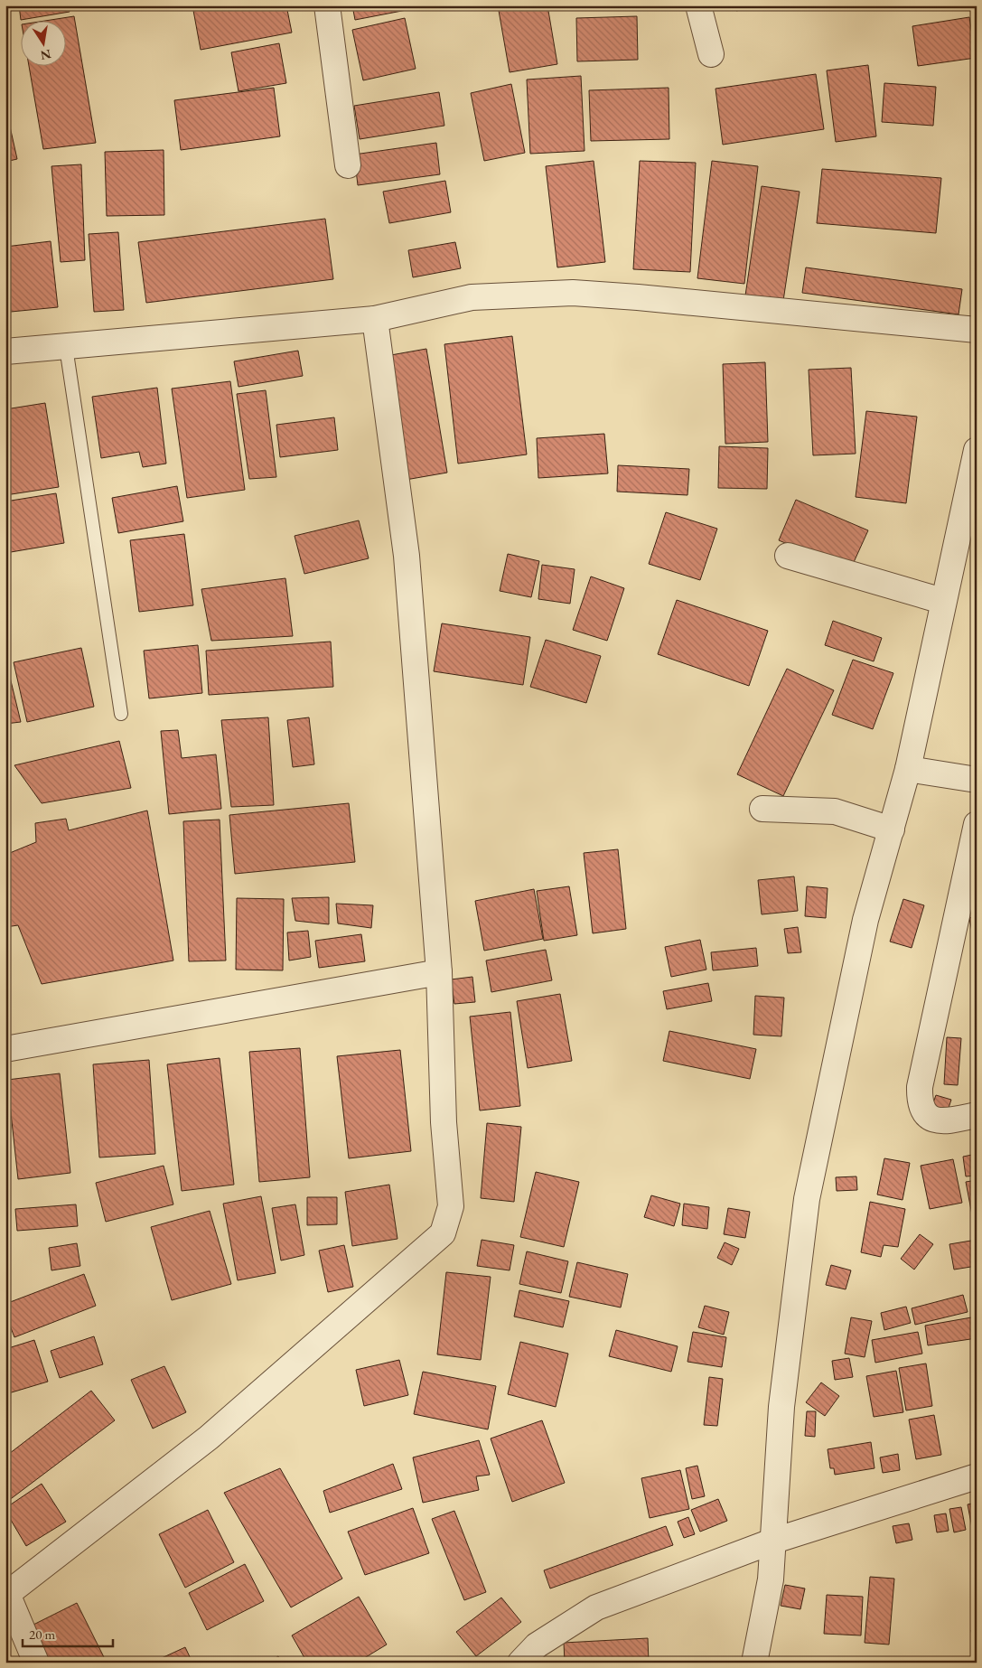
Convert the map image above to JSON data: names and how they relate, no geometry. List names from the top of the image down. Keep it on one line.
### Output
{"scale_bar":"20 m","north":"bottom"}
